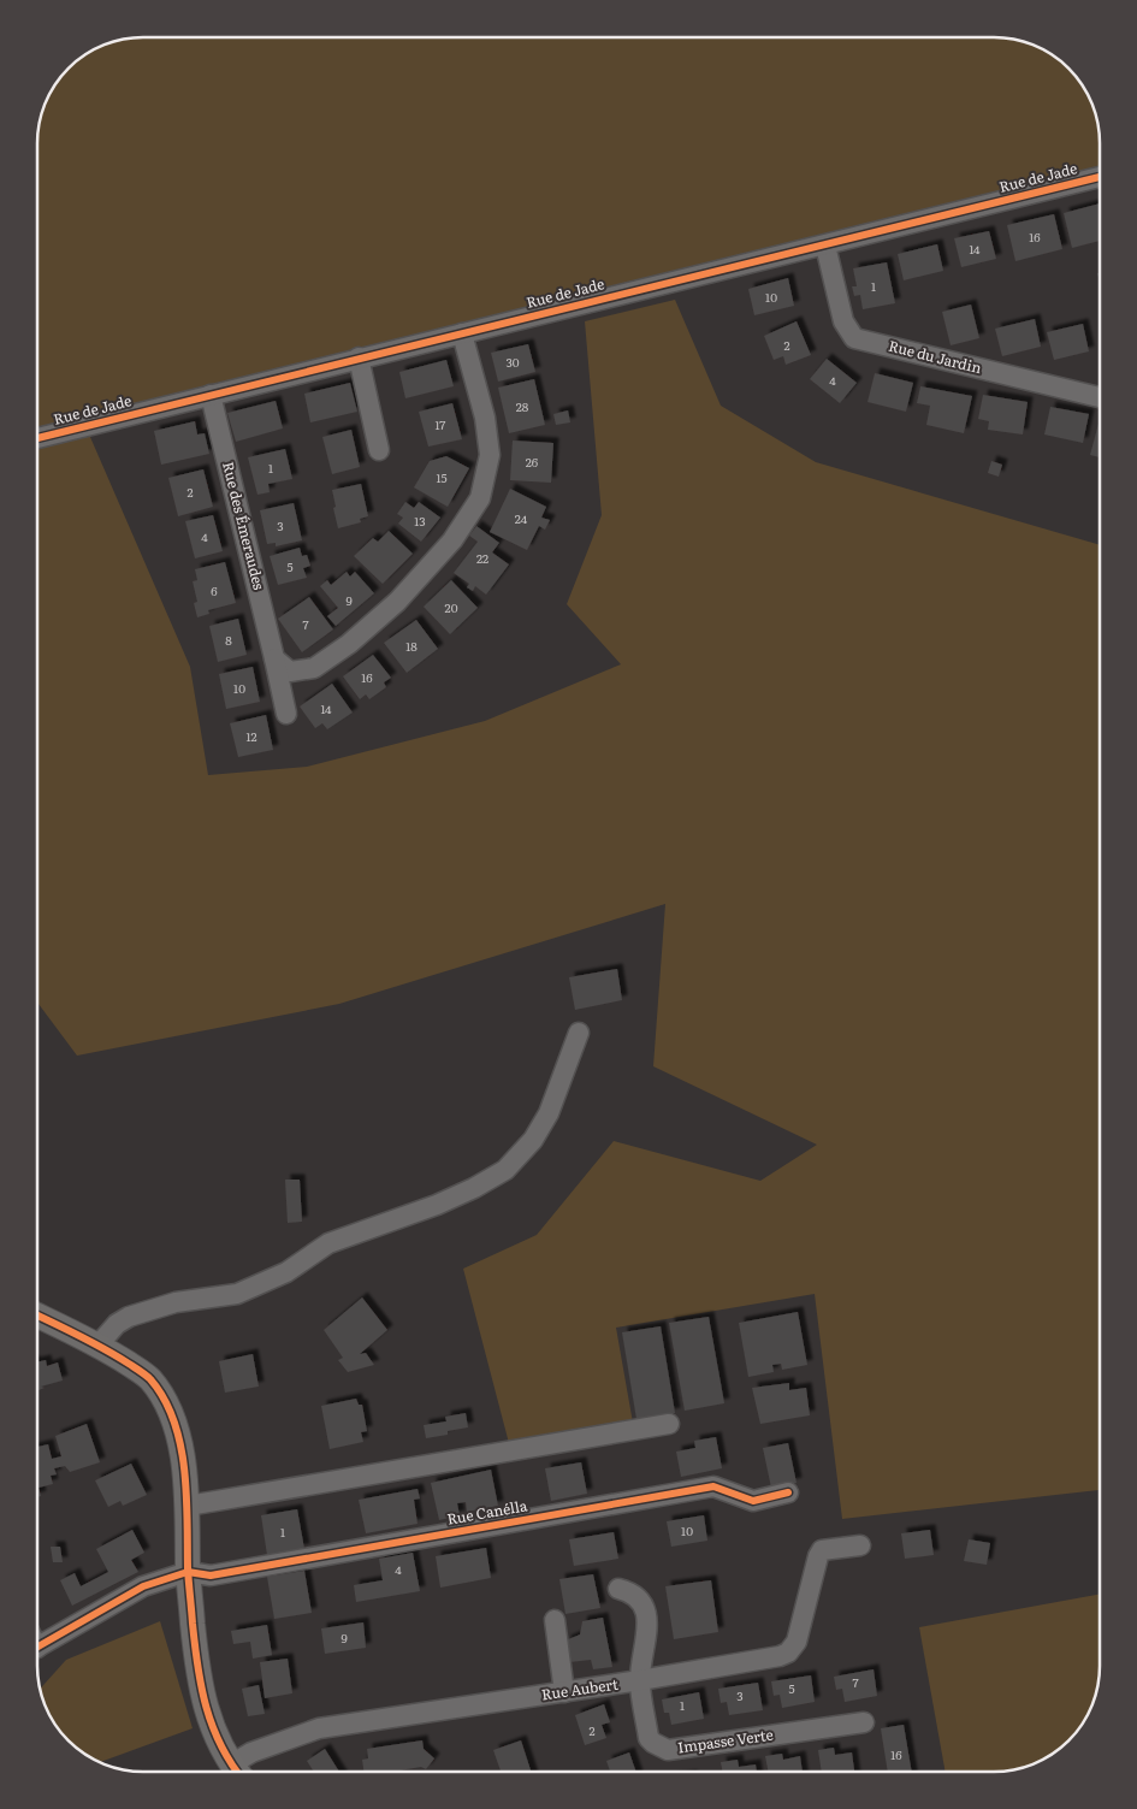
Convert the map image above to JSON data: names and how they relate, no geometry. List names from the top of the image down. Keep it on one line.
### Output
{"streets":{"street":["Rue de Jade","Rue du Jardin","Rue des Émeraudes","Rue Canélla","Rue Aubert","Impasse Verte"]},"crossings":[["Rue de Jade","Rue du Jardin"],["Rue de Jade","Rue des Émeraudes"],["Rue Aubert","Impasse Verte"]],"house_numbers":["16","14","1","10","2","30","4","28","17","26","1","15","2","24","13","3","4","22","5","6","9","20","7","8","18","16","10","14","12","10","1","4","9","7","5","3","1","2","16"]}
